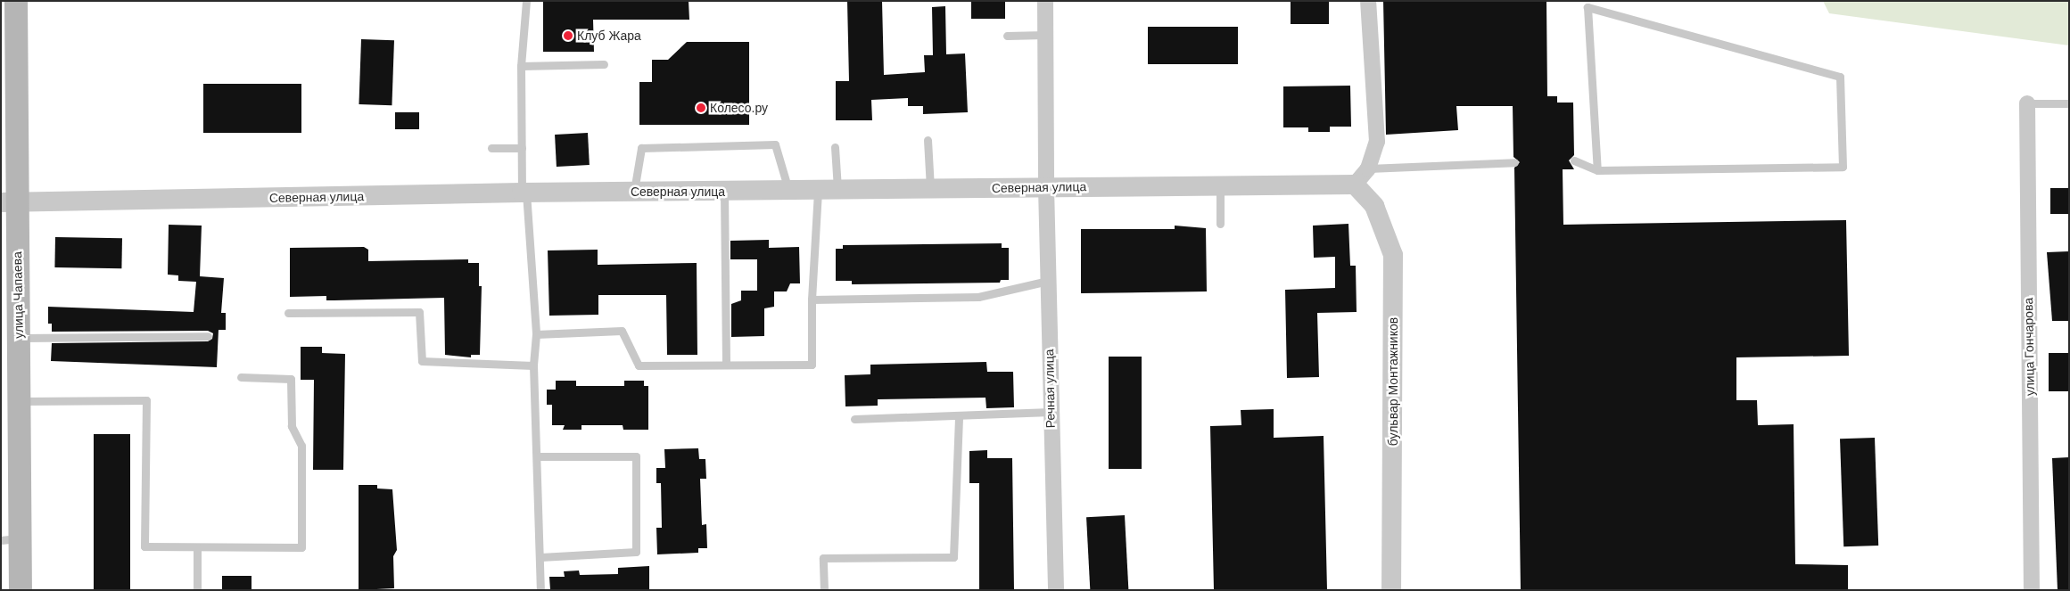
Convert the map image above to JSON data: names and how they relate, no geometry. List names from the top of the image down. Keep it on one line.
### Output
{"streets":{"main road":["улица Чапаева"],"street":["Северная улица","улица Гончарова","бульвар Монтажников","Речная улица"]},"crossings":[["Северная улица","улица Чапаева"],["Северная улица","бульвар Монтажников"],["Северная улица","Речная улица"]],"places":["Клуб Жара","Колесо.ру"]}
